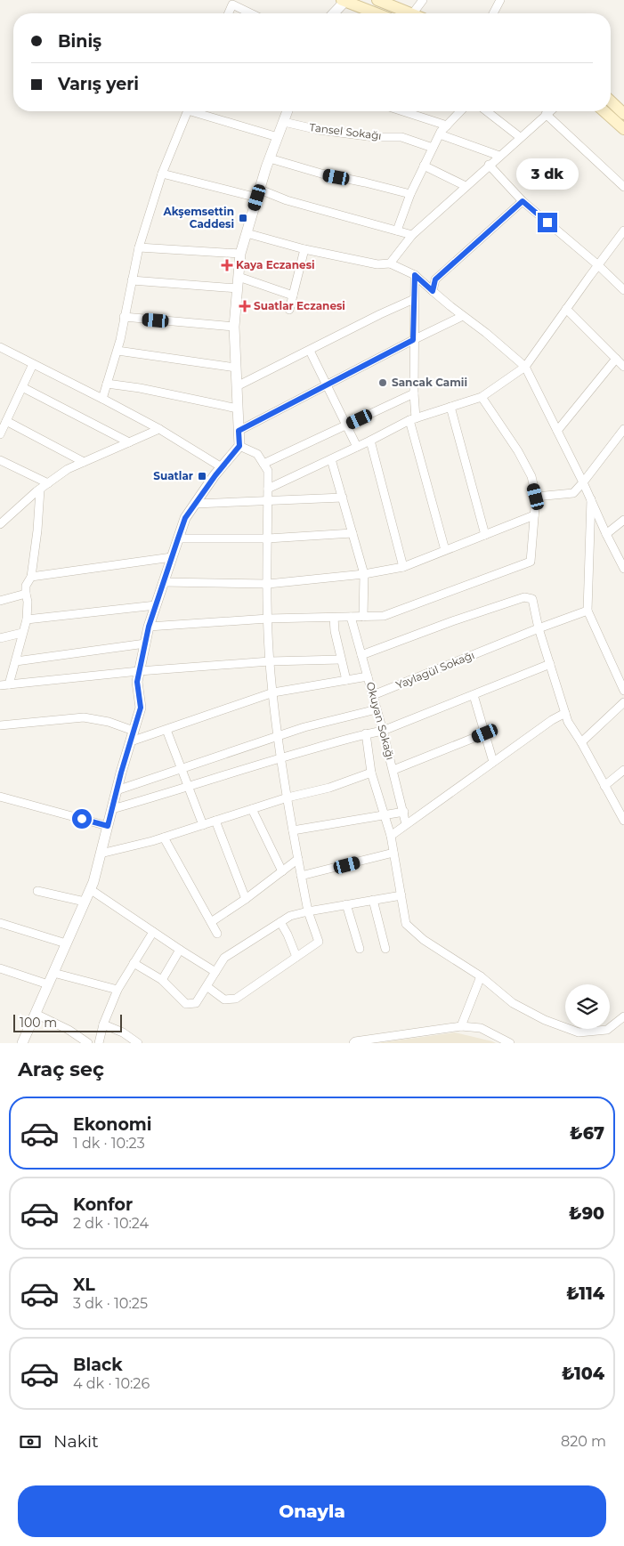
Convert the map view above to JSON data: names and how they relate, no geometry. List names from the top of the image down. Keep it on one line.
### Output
{"streets":{"street":["Tansel Sokağı","Yaylagül Sokağı","Okuyan Sokağı"]},"crossings":[["Yaylagül Sokağı","Okuyan Sokağı"]],"places":{"transit":["Akşemsettin Caddesi","Suatlar"],"health":["Kaya Eczanesi","Suatlar Eczanesi"],"other":["Sancak Camii"]},"scale_bar":"100 m","page":{"banner":["Biniş","Varış yeri"],"bubble":"3 dk","scale":"100 m","heading":"Araç seç","list":[{"name":"Ekonomi","note":"1 dk · 10:23","value":"₺67"},{"name":"Konfor","note":"2 dk · 10:24","value":"₺90"},{"name":"XL","note":"3 dk · 10:25","value":"₺114"},{"name":"Black","note":"4 dk · 10:26","value":"₺104"}],"pay":["Nakit","820 m"],"buttons":"Onayla"}}
